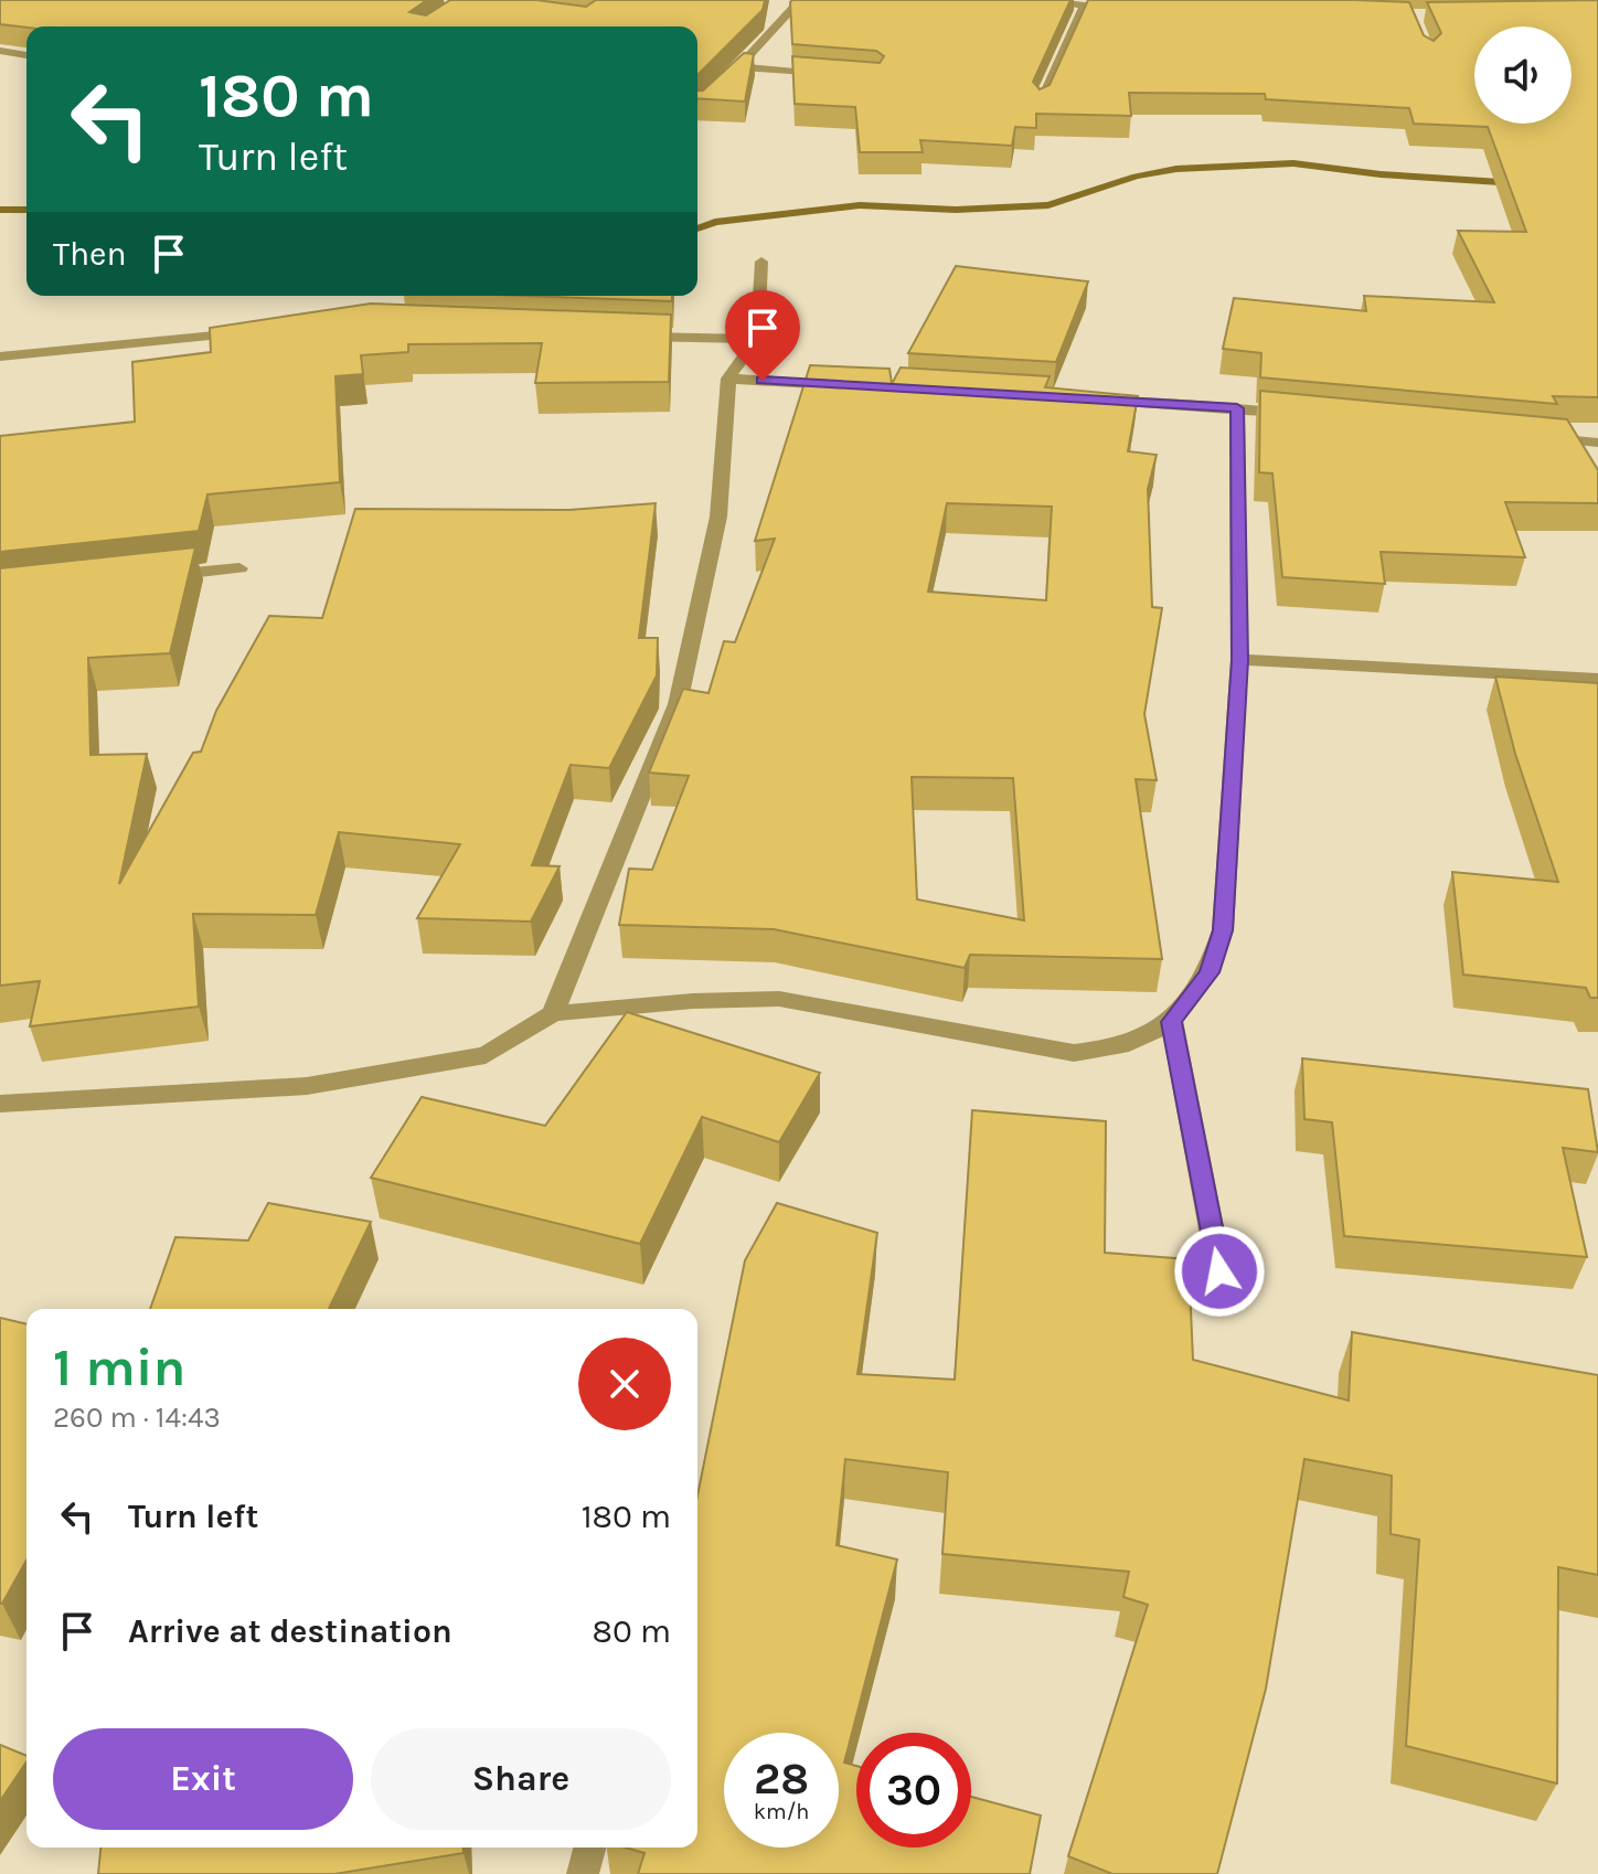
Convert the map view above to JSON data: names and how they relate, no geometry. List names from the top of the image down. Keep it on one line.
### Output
{"page":{"turn":["180 m","Turn left"],"then":"Then","heading":["1 min","260 m · 14:43"],"list":[{"name":"Turn left","value":"180 m"},{"name":"Arrive at destination","value":"80 m"}],"buttons":["Exit","Share"],"speed":"28 km/h","limit":"30"}}
